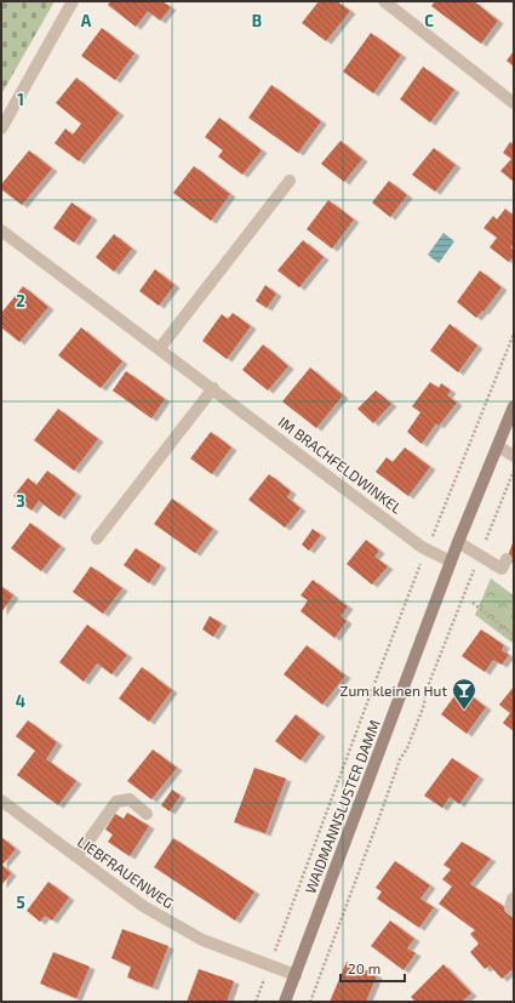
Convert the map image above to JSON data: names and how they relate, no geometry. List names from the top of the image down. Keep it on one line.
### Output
{"streets":{"main road":["WAIDMANNSLUSTER DAMM"],"street":["IM BRACHFELDWINKEL","LIEBFRAUENWEG"]},"crossings":[["IM BRACHFELDWINKEL","WAIDMANNSLUSTER DAMM"],["WAIDMANNSLUSTER DAMM","LIEBFRAUENWEG"]],"places":{"bar":["Zum kleinen Hut"]},"scale_bar":"20 m","grid":{"columns":["A","B","C"],"rows":["1","2","3","4","5"]}}
